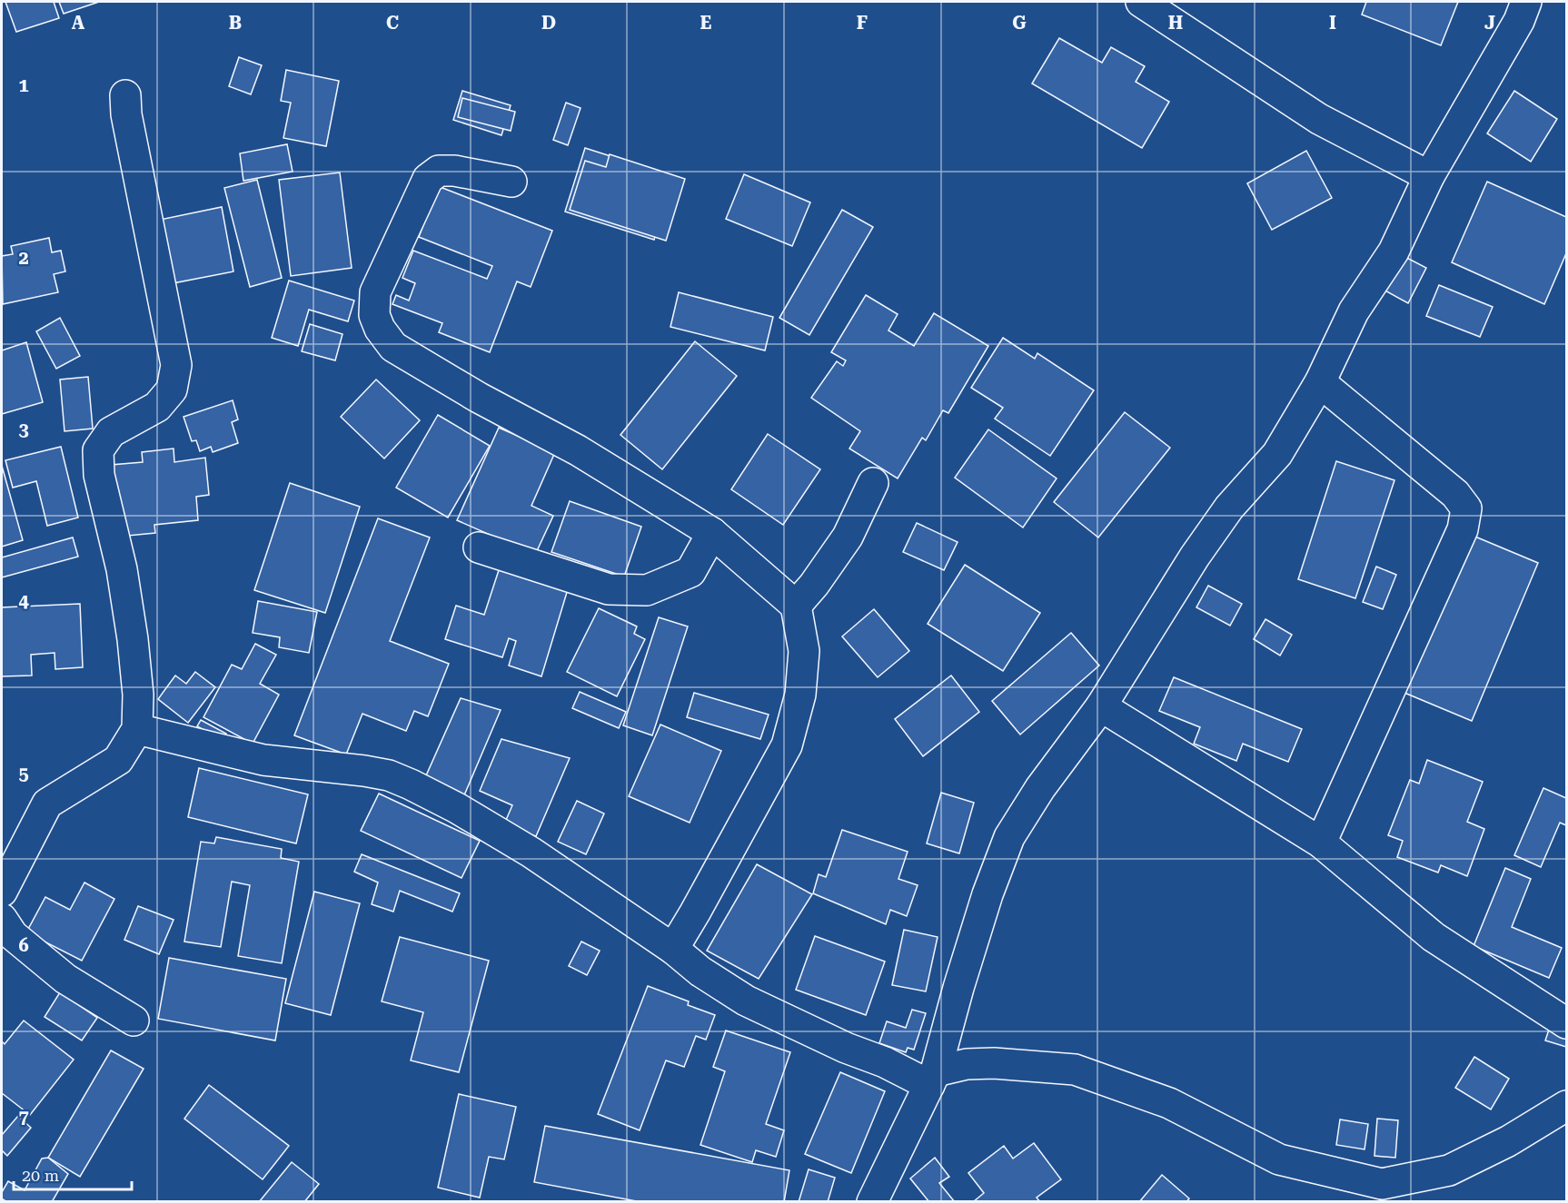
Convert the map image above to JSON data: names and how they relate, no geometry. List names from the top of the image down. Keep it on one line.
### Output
{"scale_bar":"20 m","grid":{"columns":["A","B","C","D","E","F","G","H","I","J"],"rows":["1","2","3","4","5","6","7"]}}
